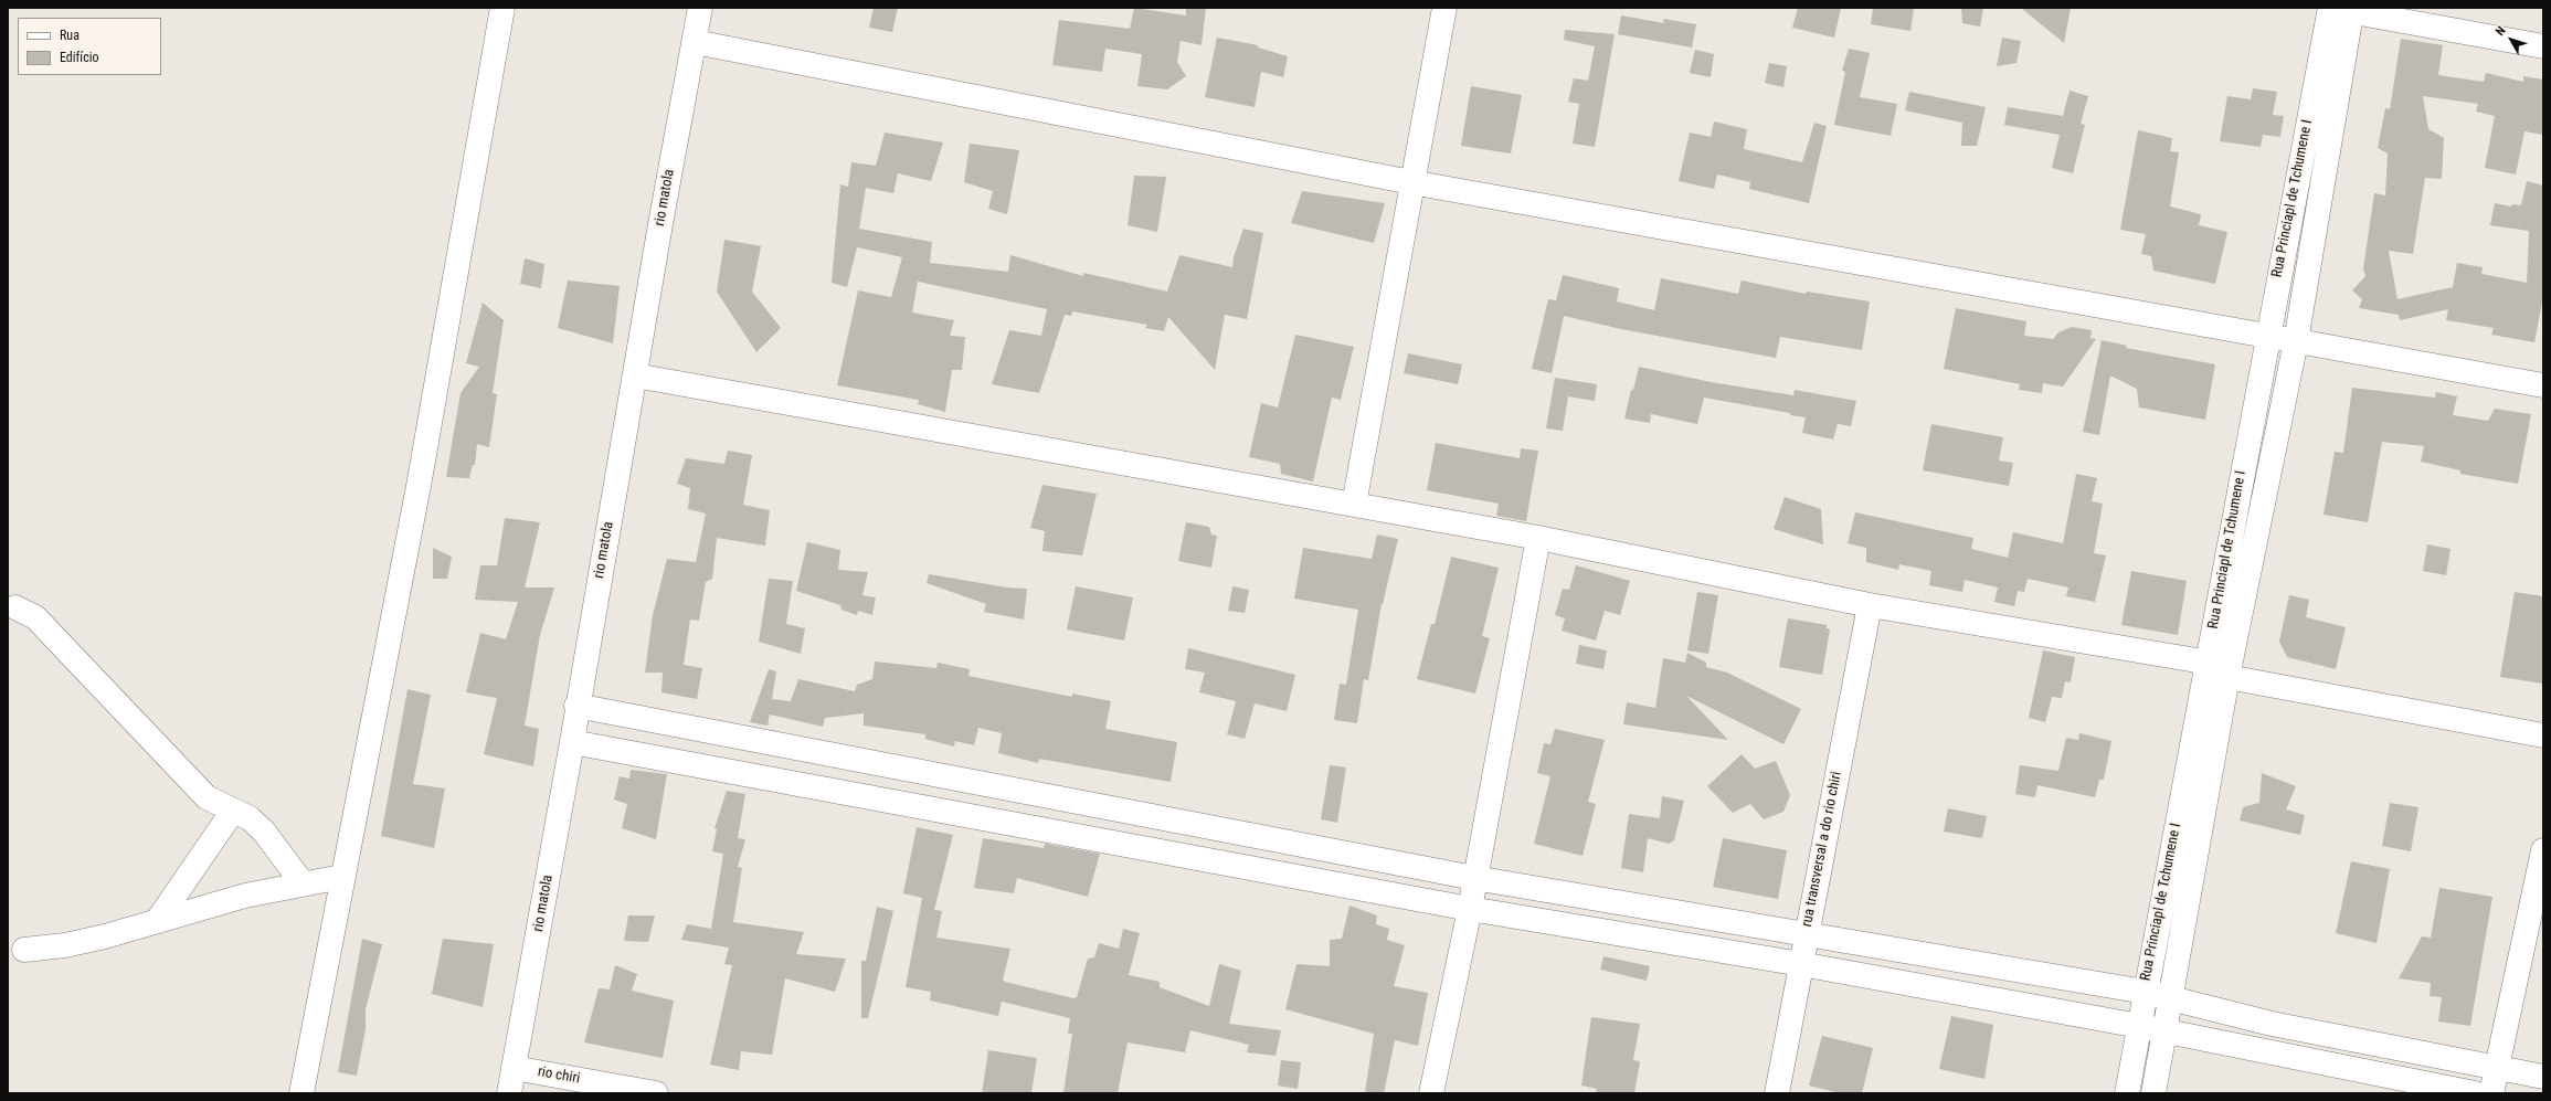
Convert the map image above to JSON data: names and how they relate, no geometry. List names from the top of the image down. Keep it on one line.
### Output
{"streets":{"street":["rio matola","Rua Princiapl de Tchumene I","rua transversal a do rio chiri","rio chiri"]},"crossings":[["rio matola","rio chiri"]],"legend":["Rua","Edifício"],"north":"top left"}
